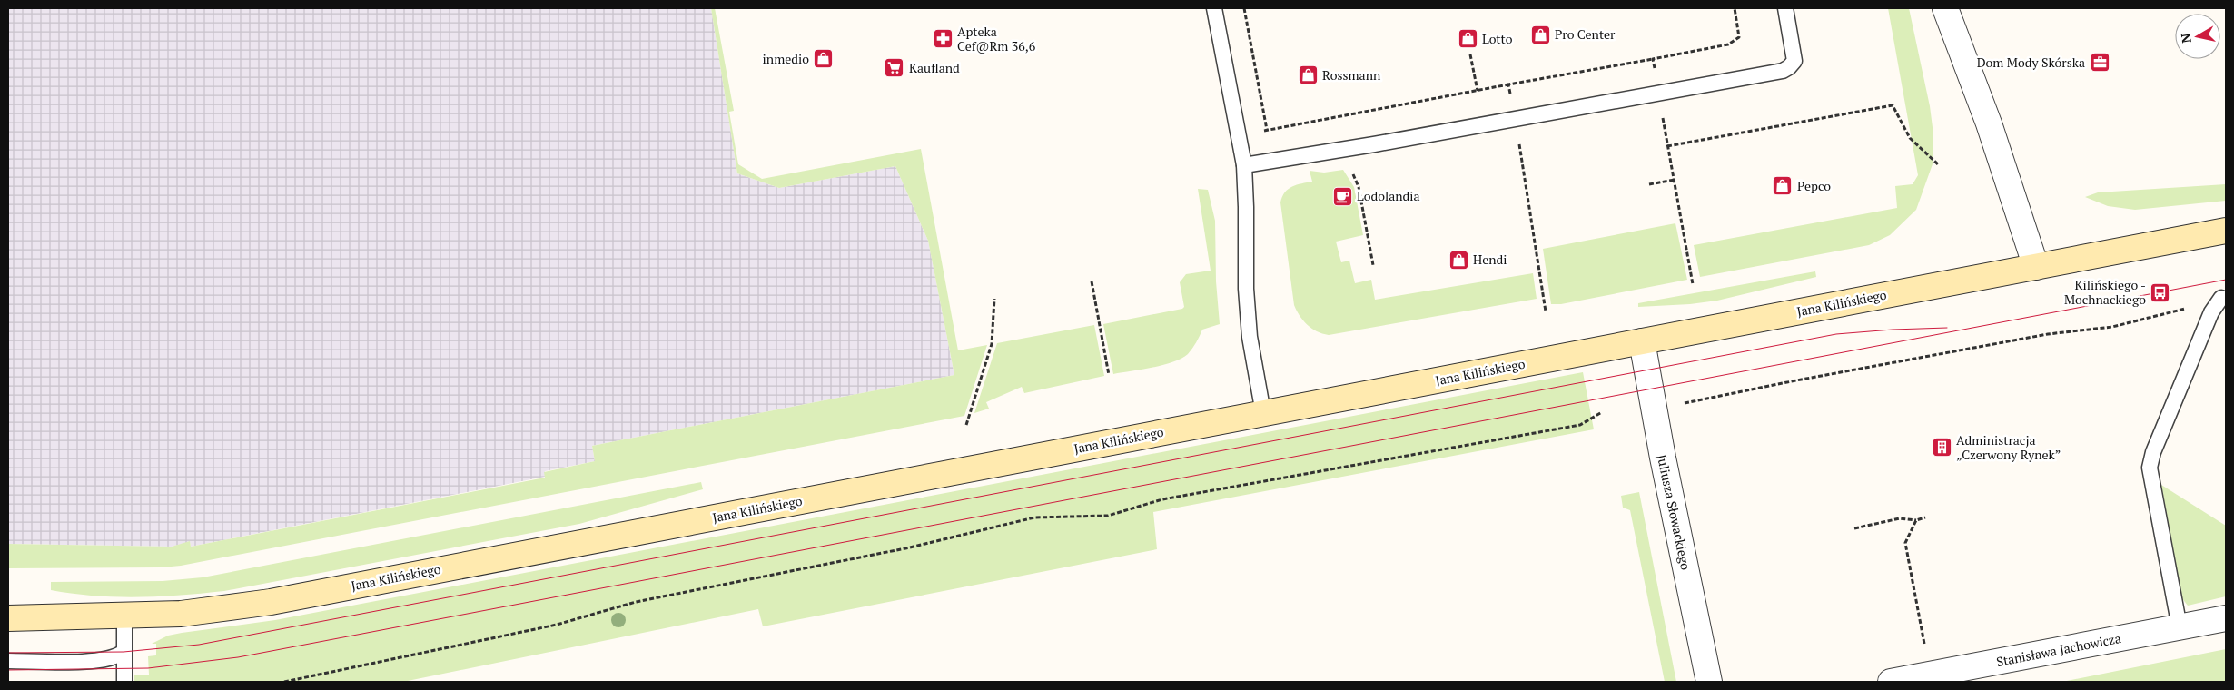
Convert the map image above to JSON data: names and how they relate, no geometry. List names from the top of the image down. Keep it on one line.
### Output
{"streets":{"street":["Jana Kilińskiego","Juliusza Słowackiego","Stanisława Jachowicza"]},"crossings":[["Jana Kilińskiego","Juliusza Słowackiego"]],"places":{"shop":["Pro Center","Lotto","inmedio","Rossmann","Pepco","Hendi"],"pharmacy":["Apteka Cef@Rm 36,6"],"office":["Dom Mody Skórska"],"supermarket":["Kaufland"],"cafe":["Lodolandia"],"bus stop":["Kilińskiego - Mochnackiego"],"building":["Administracja „Czerwony Rynek”"]},"north":"left"}
